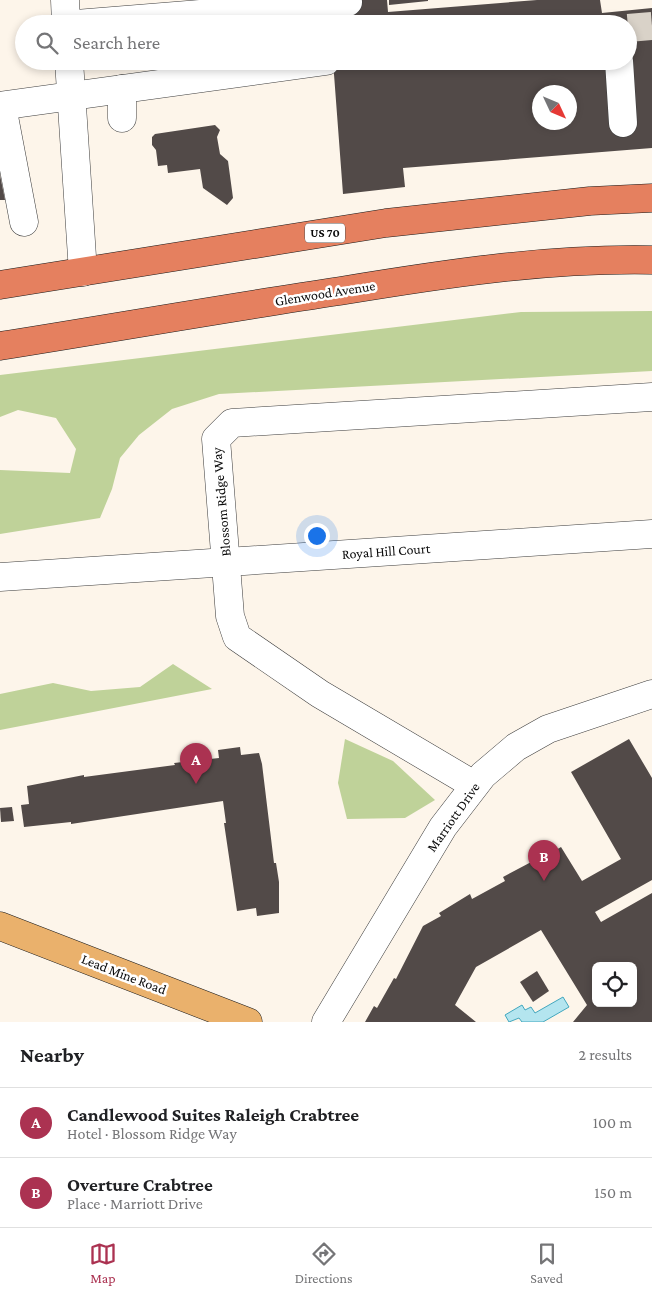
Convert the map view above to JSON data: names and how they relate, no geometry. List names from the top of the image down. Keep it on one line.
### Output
{"streets":{"highway":["US 70","Glenwood Avenue"],"main road":["Lead Mine Road"],"street":["Blossom Ridge Way","Royal Hill Court","Marriott Drive"]},"crossings":[["Blossom Ridge Way","Royal Hill Court"],["Blossom Ridge Way","Marriott Drive"]],"north":"bottom right","page":{"search":"Search here","pins":["A","B"],"heading":["Nearby","2 results"],"list":[{"mark":"A","name":"Candlewood Suites Raleigh Crabtree","note":"Hotel · Blossom Ridge Way","value":"100 m"},{"mark":"B","name":"Overture Crabtree","note":"Place · Marriott Drive","value":"150 m"}],"nav":["Map","Directions","Saved"]}}
